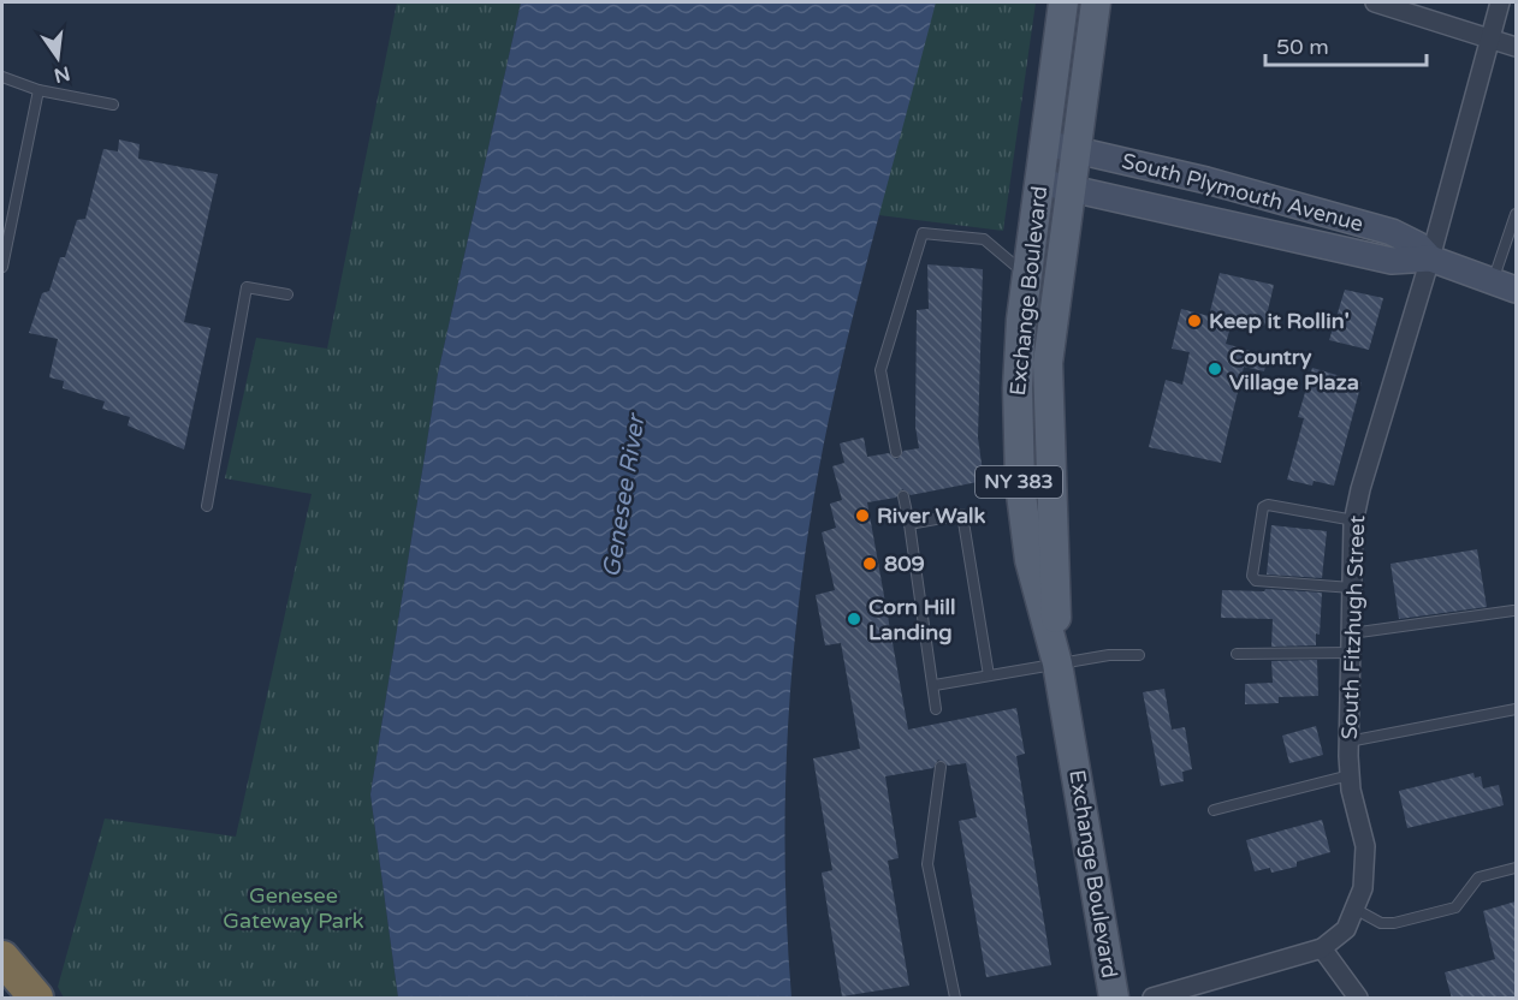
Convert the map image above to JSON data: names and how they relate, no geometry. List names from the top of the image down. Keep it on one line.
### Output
{"streets":{"main road":["South Plymouth Avenue","Exchange Boulevard","NY 383"],"street":["South Fitzhugh Street"]},"crossings":[["South Plymouth Avenue","Exchange Boulevard"],["South Plymouth Avenue","South Fitzhugh Street"]],"water":["Genesee River"],"parks":["Genesee Gateway Park"],"places":["Keep it Rollin'","Country Village Plaza","River Walk","809","Corn Hill Landing"],"scale_bar":"50 m","north":"bottom"}
